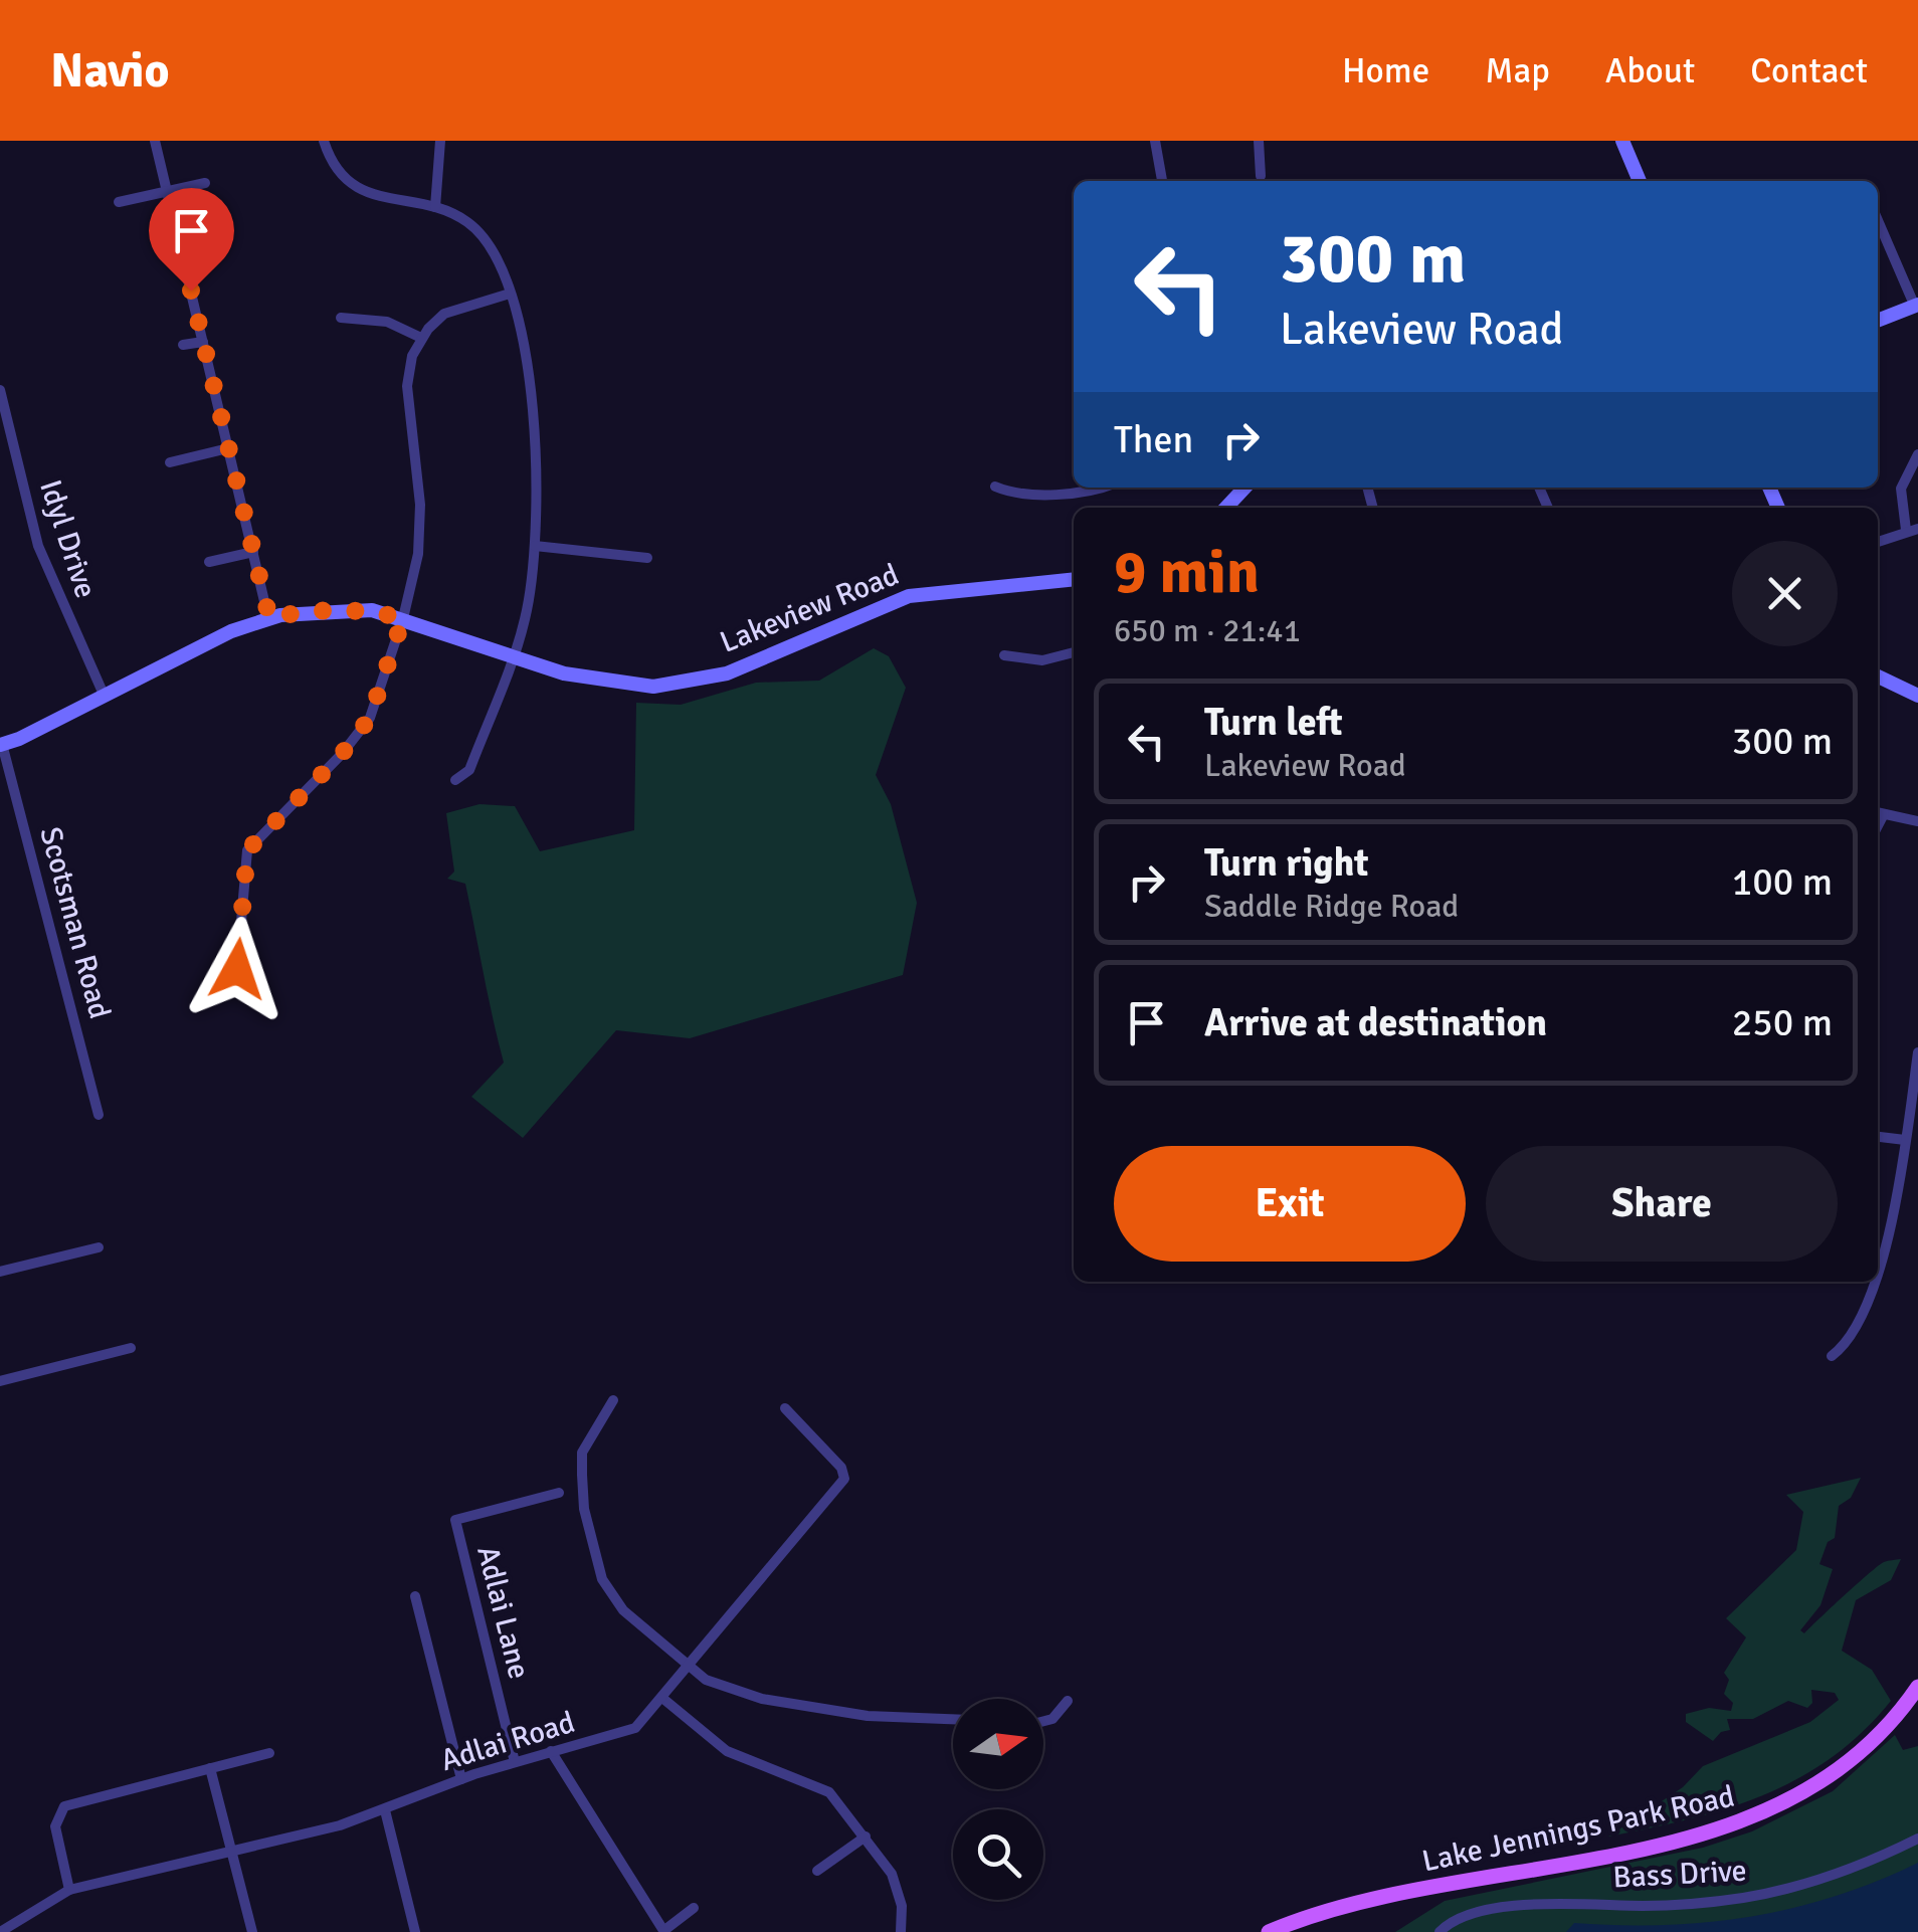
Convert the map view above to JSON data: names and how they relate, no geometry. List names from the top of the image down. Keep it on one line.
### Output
{"streets":{"main road":["Lake Jennings Park Road"],"street":["Idyl Drive","Lakeview Road","Scotsman Road","Adlai Lane","Adlai Road","Bass Drive"]},"crossings":[["Idyl Drive","Lakeview Road"],["Lakeview Road","Scotsman Road"],["Adlai Lane","Adlai Road"]],"north":"right","page":{"header":"Navio","nav":["Home","Map","About","Contact"],"turn":["300 m","Lakeview Road"],"then":"Then","heading":["9 min","650 m · 21:41"],"list":[{"name":"Turn left","note":"Lakeview Road","value":"300 m"},{"name":"Turn right","note":"Saddle Ridge Road","value":"100 m"},{"name":"Arrive at destination","value":"250 m"}],"buttons":["Exit","Share"]}}
